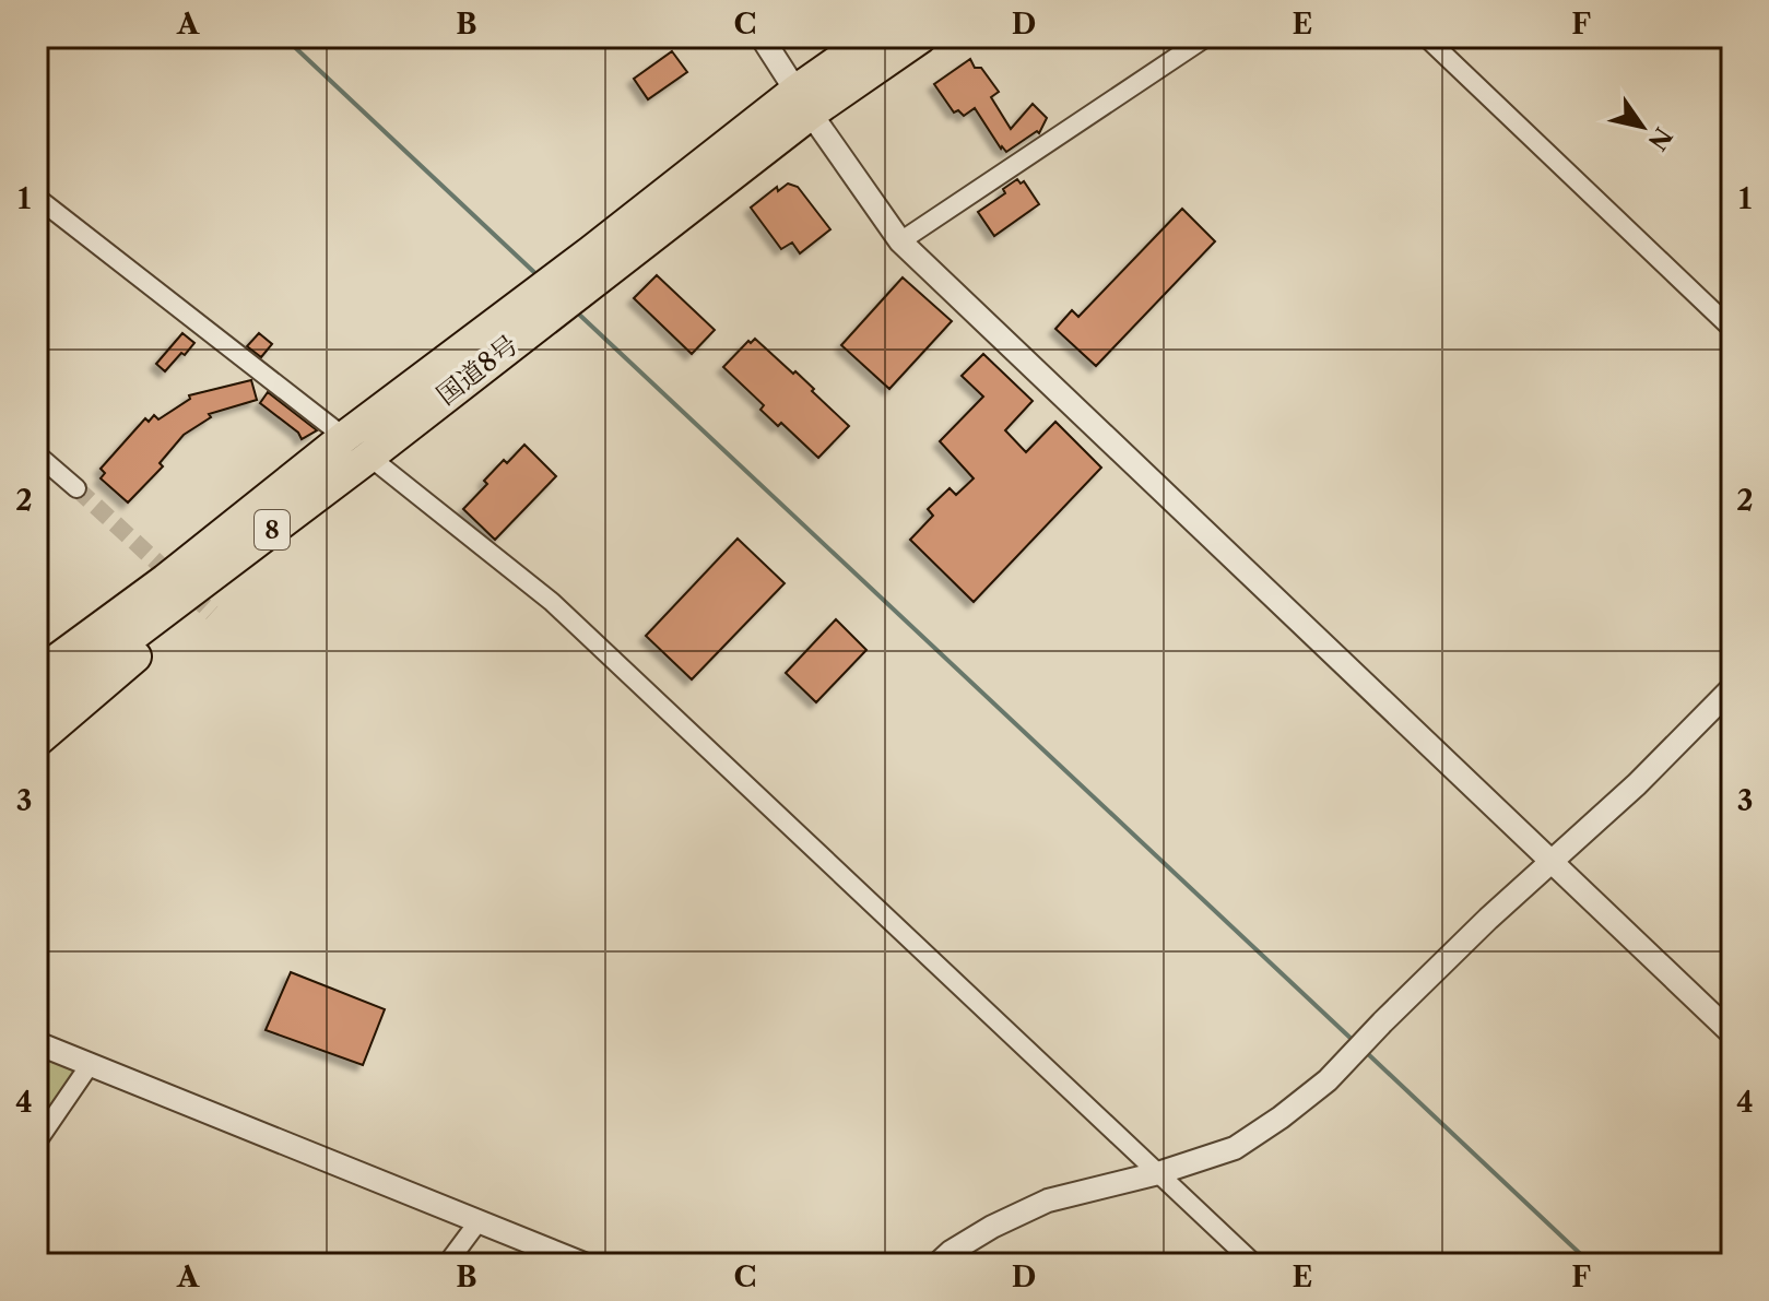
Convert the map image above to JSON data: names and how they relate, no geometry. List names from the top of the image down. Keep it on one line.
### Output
{"streets":{"highway":["国道8号","8"]},"crossings":[["国道8号","8"]],"north":"bottom right","grid":{"columns":["A","B","C","D","E","F"],"rows":["1","2","3","4"]}}
